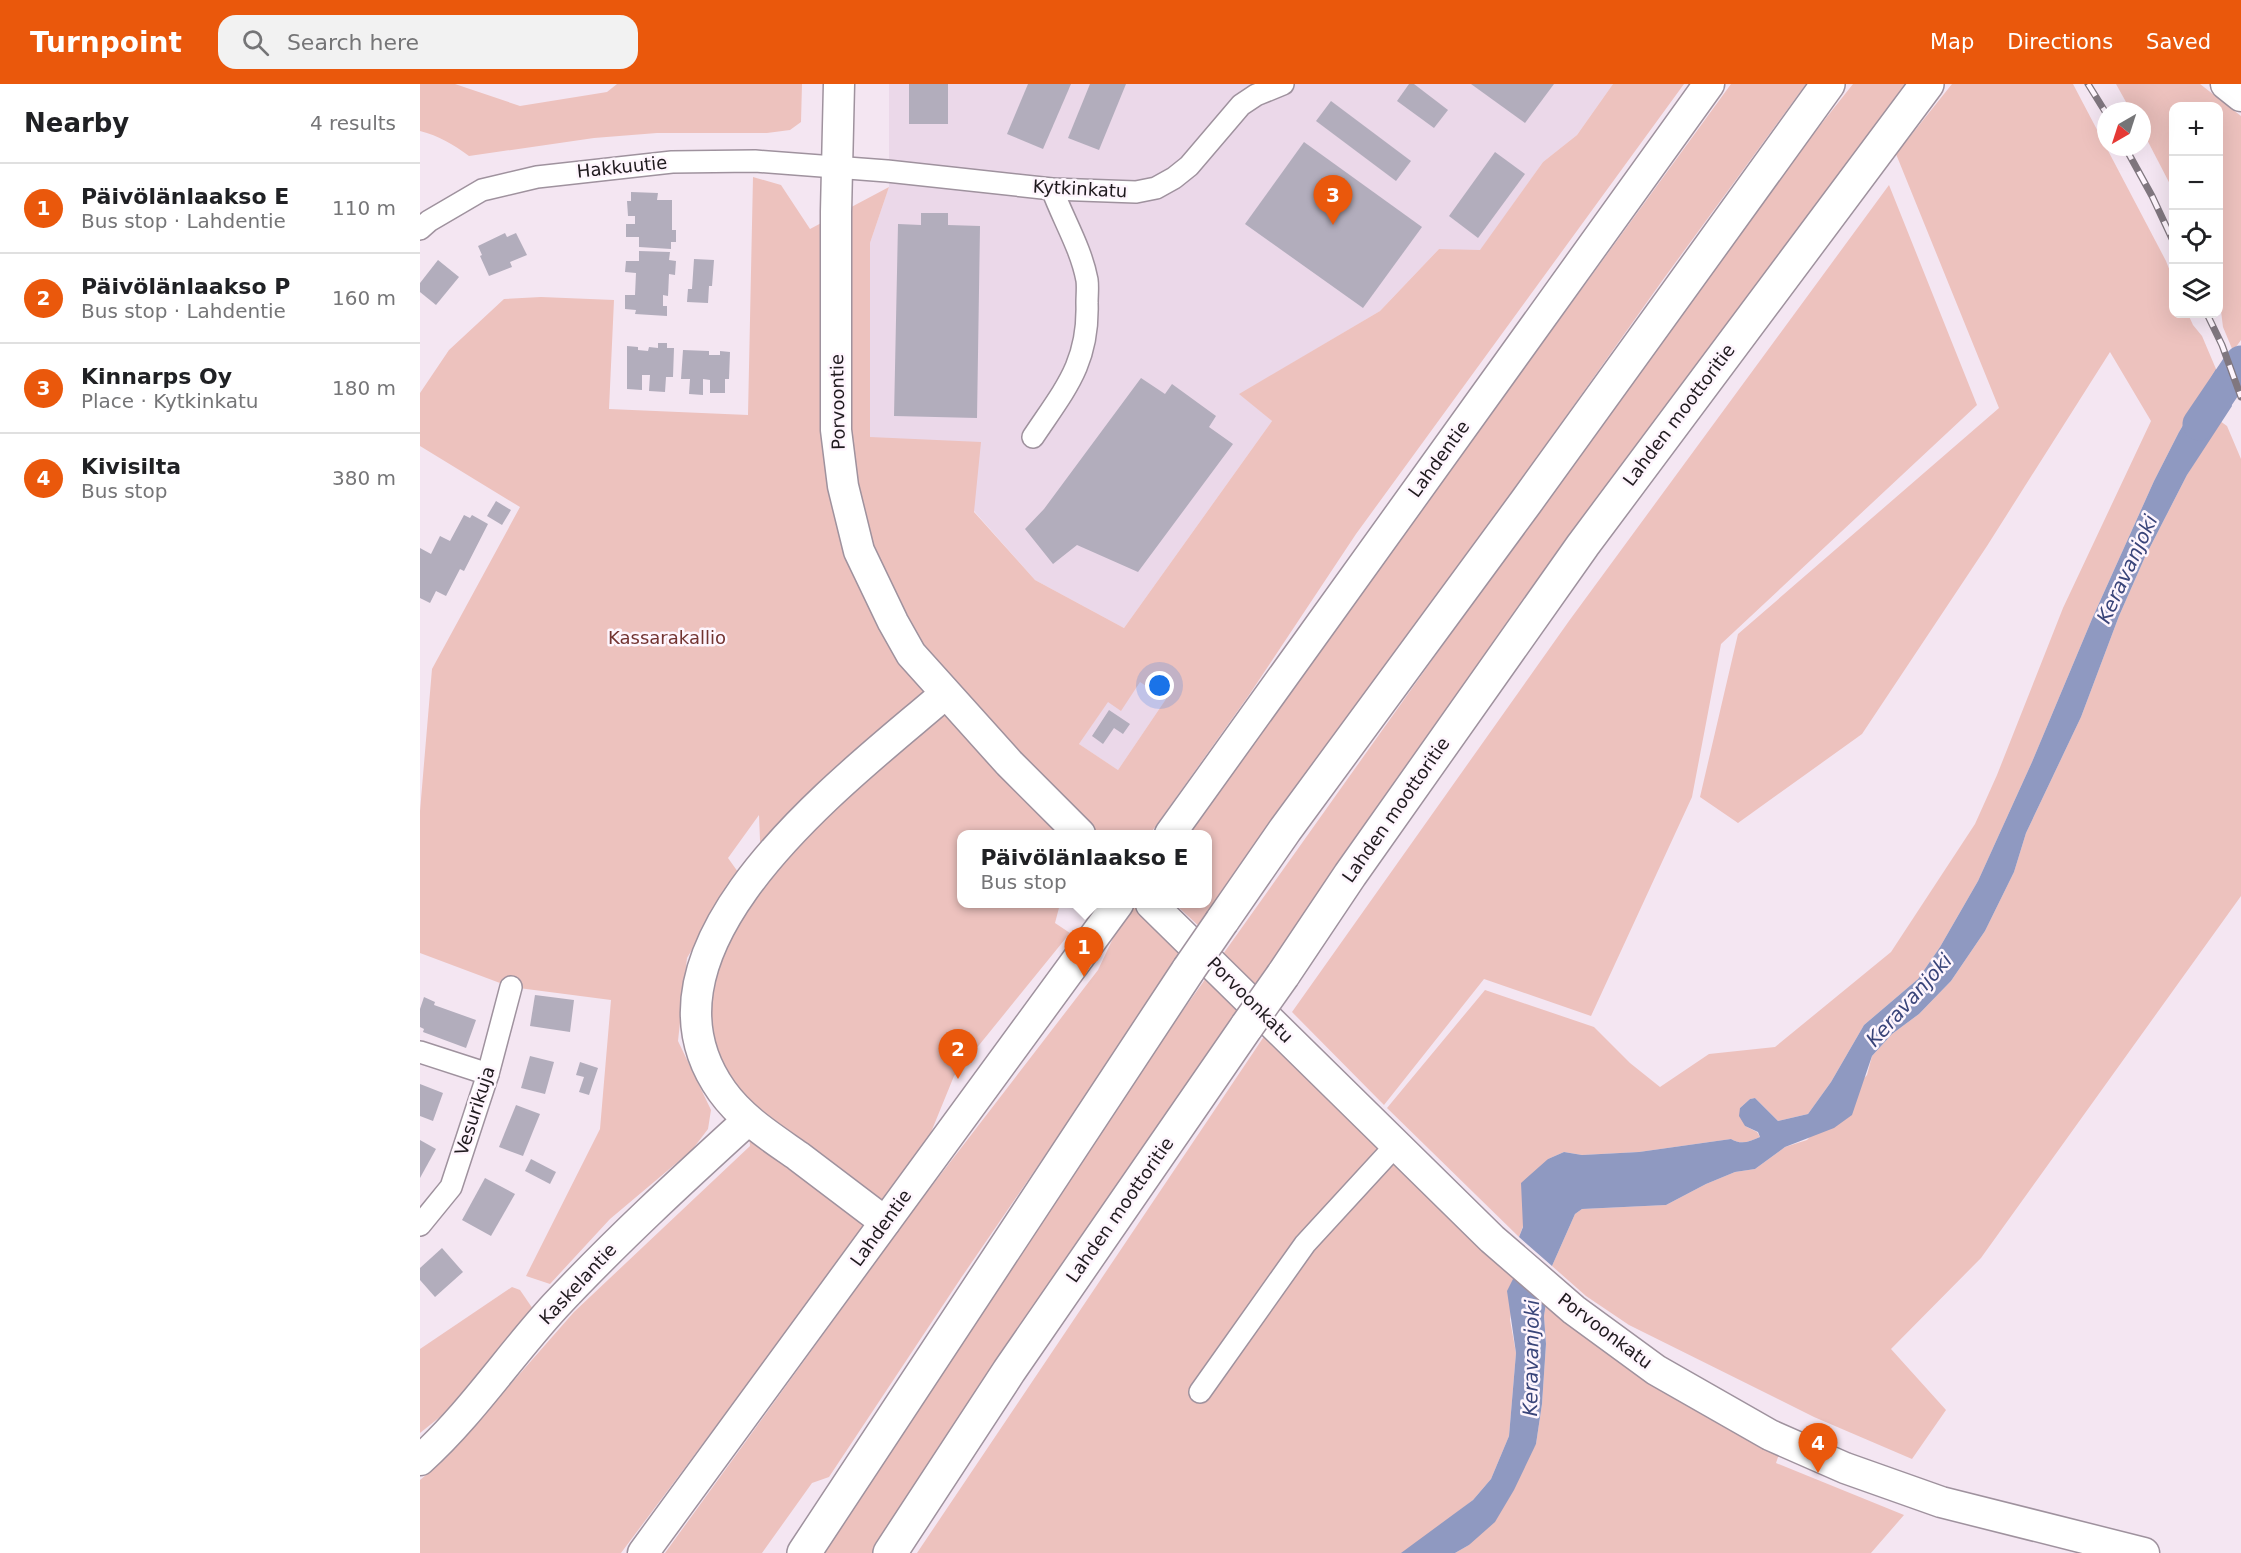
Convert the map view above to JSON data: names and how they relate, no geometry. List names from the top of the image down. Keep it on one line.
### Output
{"streets":{"highway":["Lahden moottoritie"],"street":["Hakkuutie","Kytkinkatu","Porvoontie","Lahdentie","Porvoonkatu","Vesurikuja","Kaskelantie"]},"crossings":[["Hakkuutie","Kytkinkatu"],["Hakkuutie","Porvoontie"],["Kytkinkatu","Porvoontie"]],"water":["Keravanjoki"],"parks":["Kassarakallio"],"north":"bottom left","page":{"header":"Turnpoint","search":"Search here","nav":["Map","Directions","Saved"],"heading":["Nearby","4 results"],"map_buttons":["+","−"],"list":[{"mark":"1","name":"Päivölänlaakso E","note":"Bus stop · Lahdentie","value":"110 m"},{"mark":"2","name":"Päivölänlaakso P","note":"Bus stop · Lahdentie","value":"160 m"},{"mark":"3","name":"Kinnarps Oy","note":"Place · Kytkinkatu","value":"180 m"},{"mark":"4","name":"Kivisilta","note":"Bus stop","value":"380 m"}],"pins":["3","1","2","4"],"popup":["Päivölänlaakso E","Bus stop"]}}
